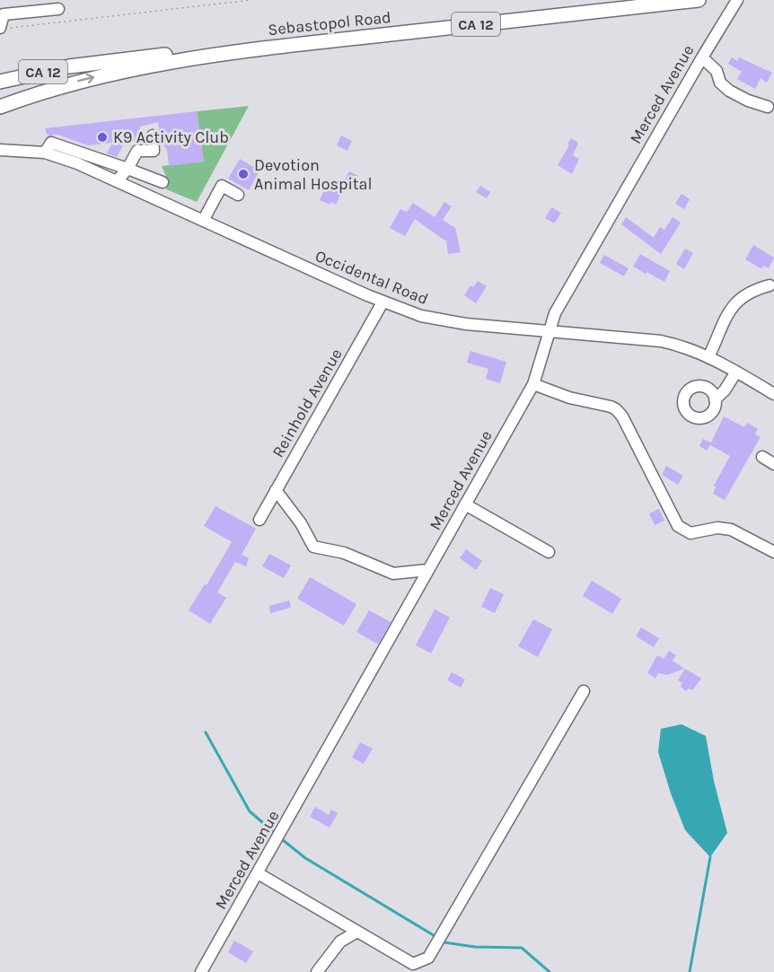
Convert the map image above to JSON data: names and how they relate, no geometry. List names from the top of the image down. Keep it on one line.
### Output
{"streets":{"main road":["Sebastopol Road","CA 12"],"street":["Merced Avenue","Occidental Road","Reinhold Avenue"]},"crossings":[["Merced Avenue","Occidental Road"],["Occidental Road","Reinhold Avenue"]],"places":["K9 Activity Club","Devotion Animal Hospital"]}
